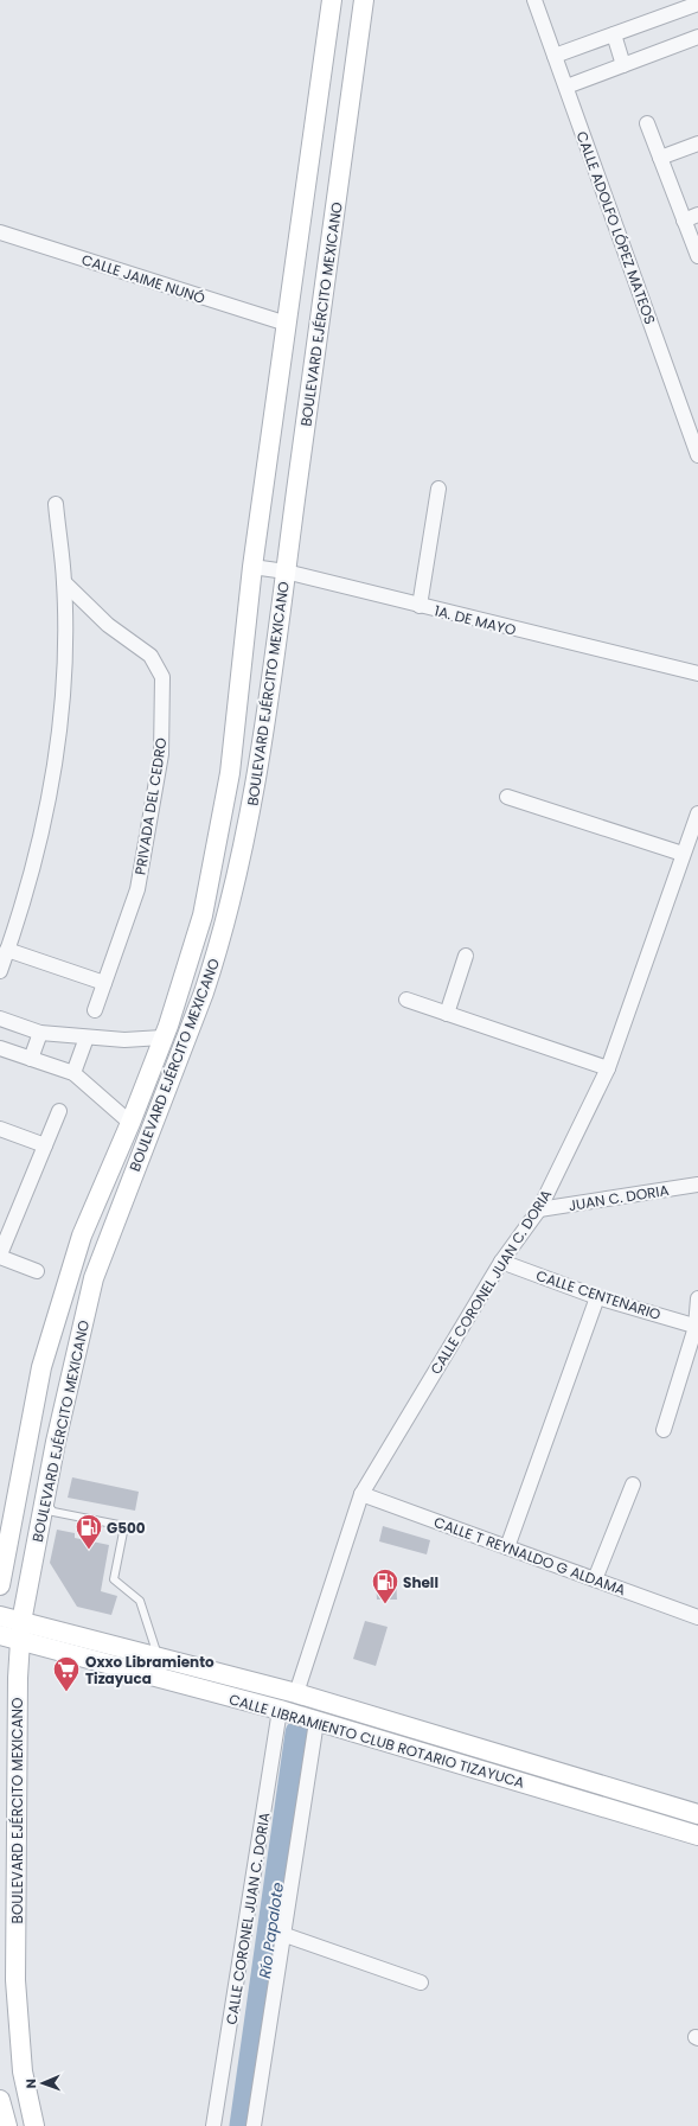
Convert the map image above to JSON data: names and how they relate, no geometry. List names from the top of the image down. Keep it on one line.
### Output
{"streets":{"main road":["BOULEVARD EJÉRCITO MEXICANO","CALLE LIBRAMIENTO CLUB ROTARIO TIZAYUCA"],"street":["CALLE ADOLFO LÓPEZ MATEOS","CALLE JAIME NUNÓ","1A. DE MAYO","PRIVADA DEL CEDRO","JUAN C. DORIA","CALLE CORONEL JUAN C. DORIA","CALLE CENTENARIO","CALLE T REYNALDO G ALDAMA"]},"crossings":[["CALLE JAIME NUNÓ","BOULEVARD EJÉRCITO MEXICANO"],["BOULEVARD EJÉRCITO MEXICANO","1A. DE MAYO"],["BOULEVARD EJÉRCITO MEXICANO","CALLE LIBRAMIENTO CLUB ROTARIO TIZAYUCA"],["JUAN C. DORIA","CALLE CORONEL JUAN C. DORIA"],["CALLE CORONEL JUAN C. DORIA","CALLE CENTENARIO"],["CALLE CORONEL JUAN C. DORIA","CALLE T REYNALDO G ALDAMA"],["CALLE CORONEL JUAN C. DORIA","CALLE LIBRAMIENTO CLUB ROTARIO TIZAYUCA"]],"water":["Río Papalote"],"places":{"fuel station":["G500","Shell"],"supermarket":["Oxxo Libramiento Tizayuca"]},"north":"left"}
